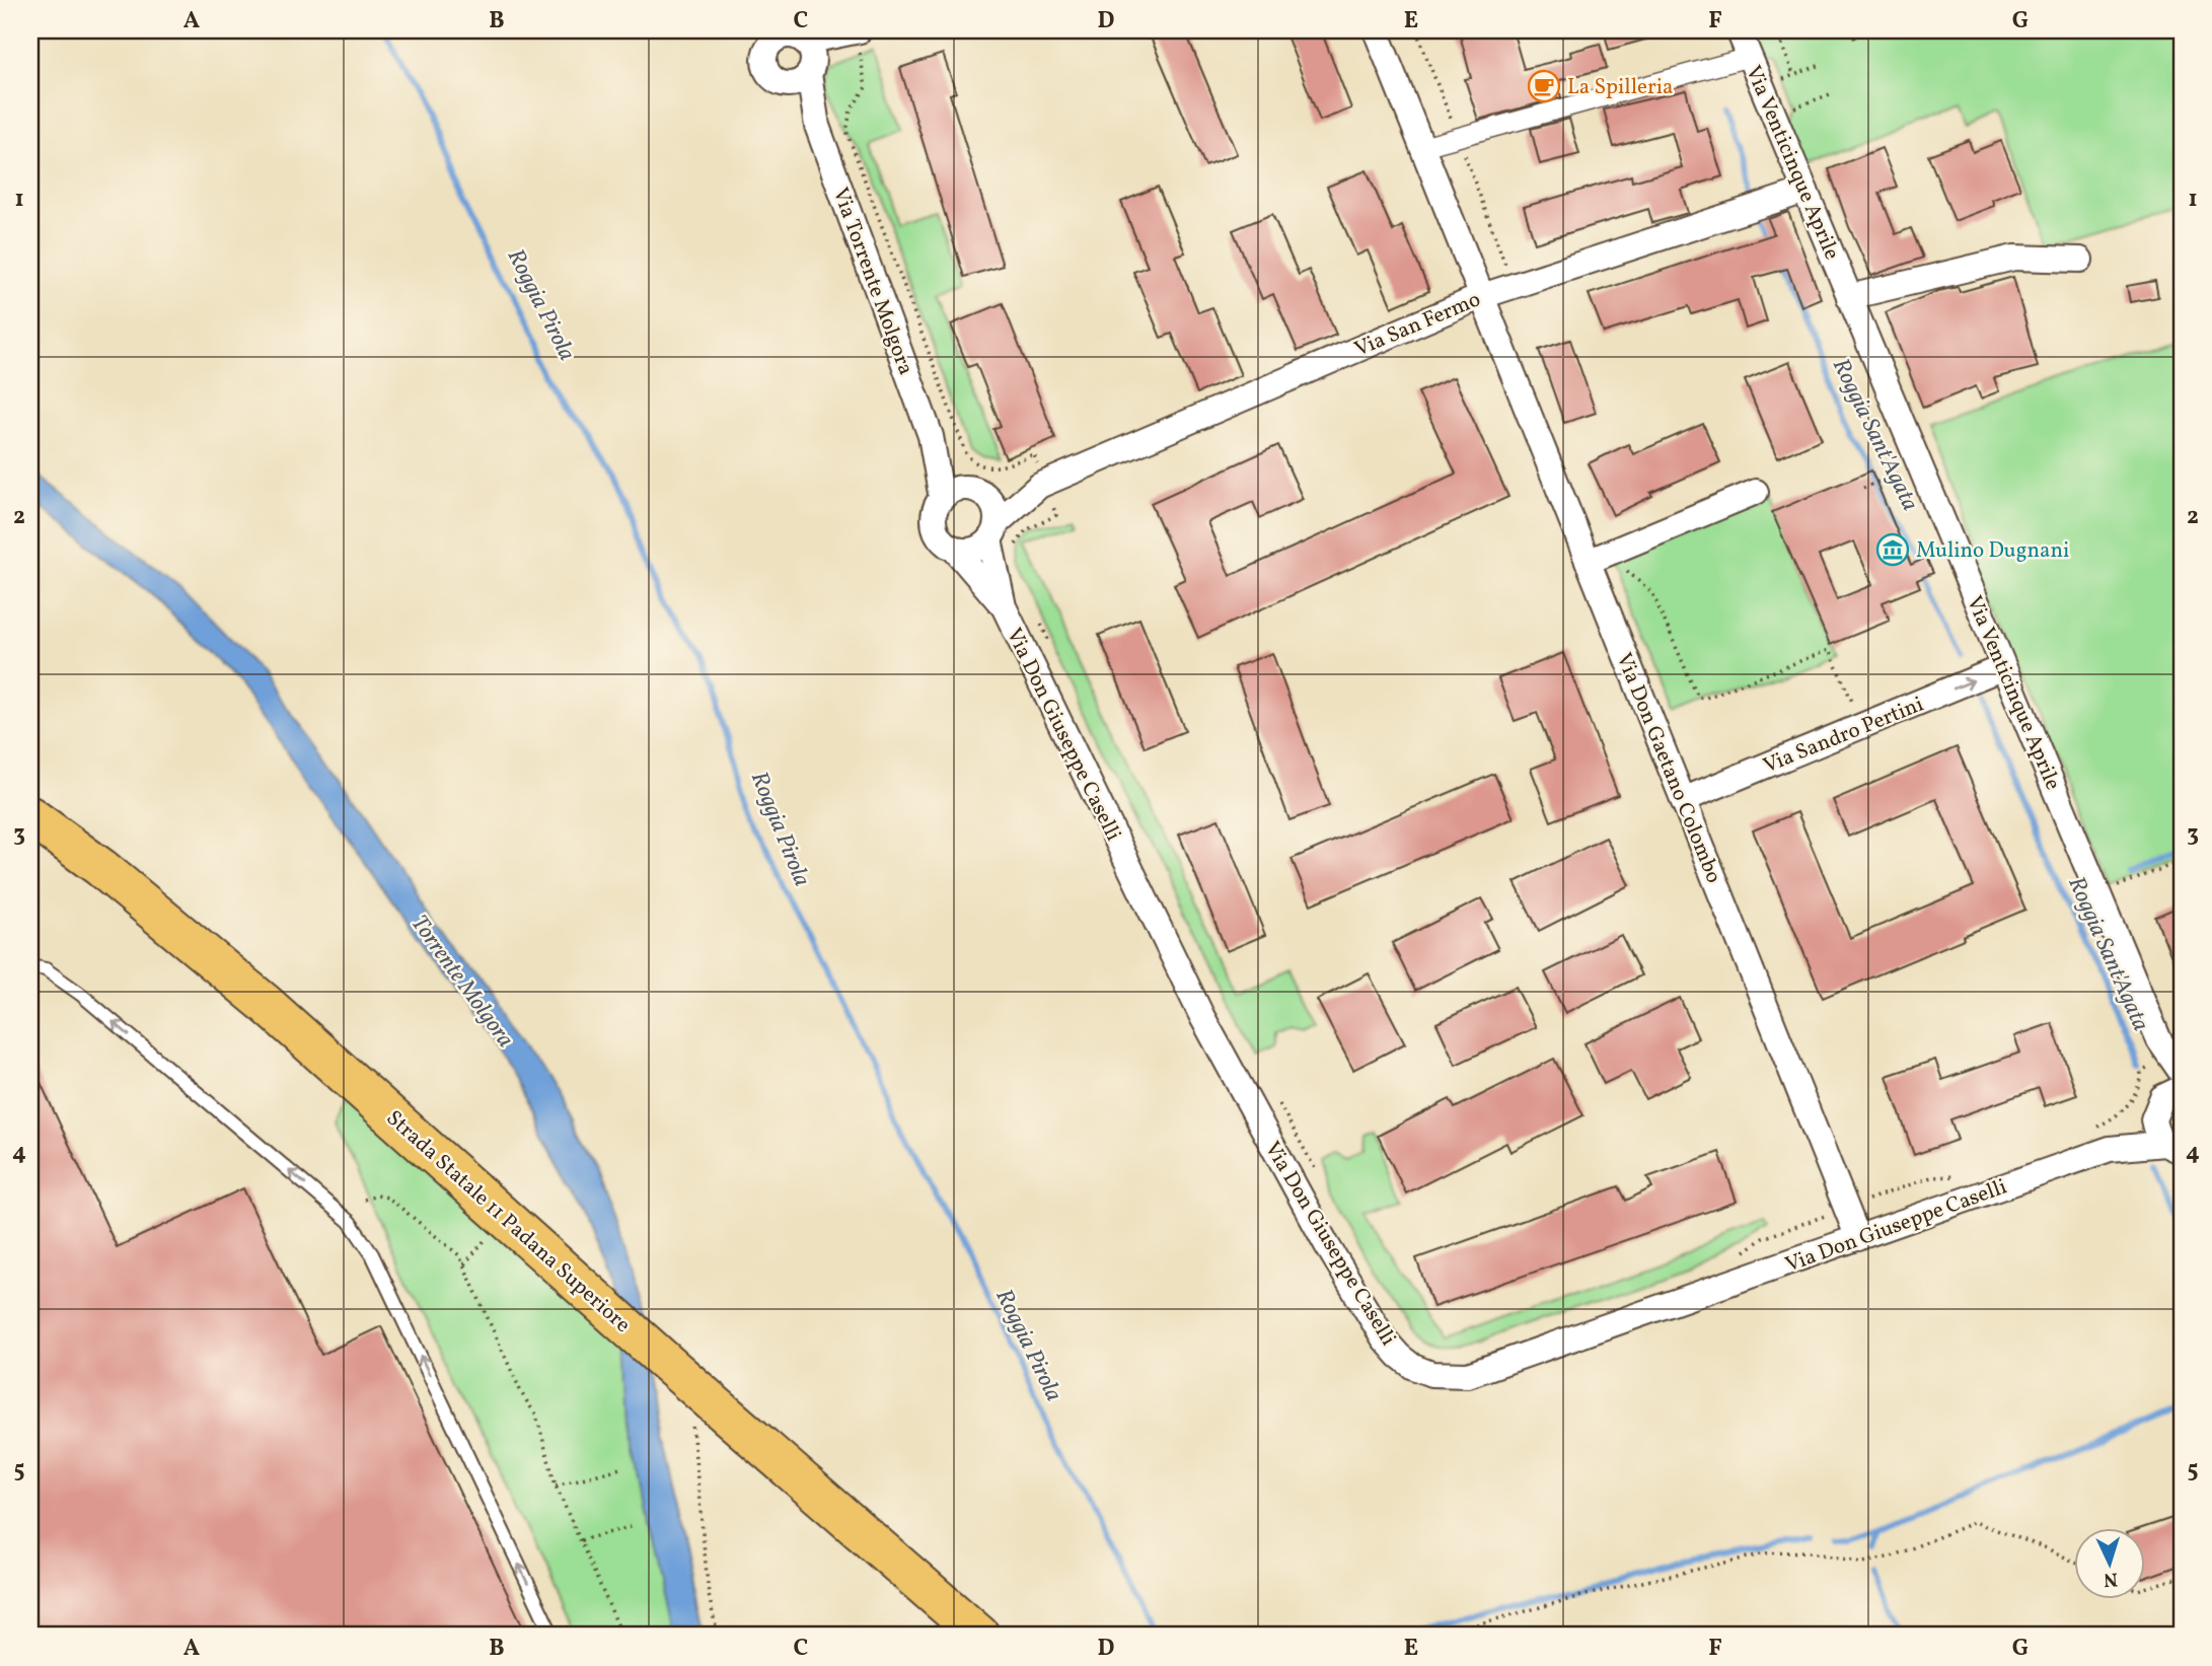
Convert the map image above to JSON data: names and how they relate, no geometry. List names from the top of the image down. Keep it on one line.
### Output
{"streets":{"main road":["Strada Statale 11 Padana Superiore"],"street":["Via Venticinque Aprile","Via Torrente Molgora","Via San Fermo","Via Don Giuseppe Caselli","Via Sandro Pertini","Via Don Gaetano Colombo"]},"crossings":[["Via Venticinque Aprile","Via San Fermo"],["Via Venticinque Aprile","Via Don Giuseppe Caselli"],["Via Venticinque Aprile","Via Sandro Pertini"],["Via Torrente Molgora","Via Don Giuseppe Caselli"],["Via San Fermo","Via Don Gaetano Colombo"],["Via Don Giuseppe Caselli","Via Don Gaetano Colombo"],["Via Sandro Pertini","Via Don Gaetano Colombo"]],"one_way":["Via Sandro Pertini"],"water":["Roggia Pirola","Roggia Sant'Agata","Torrente Molgora"],"places":{"cafe":["La Spilleria"],"museum":["Mulino Dugnani"]},"north":"bottom","grid":{"columns":["A","B","C","D","E","F","G"],"rows":["1","2","3","4","5"]}}
